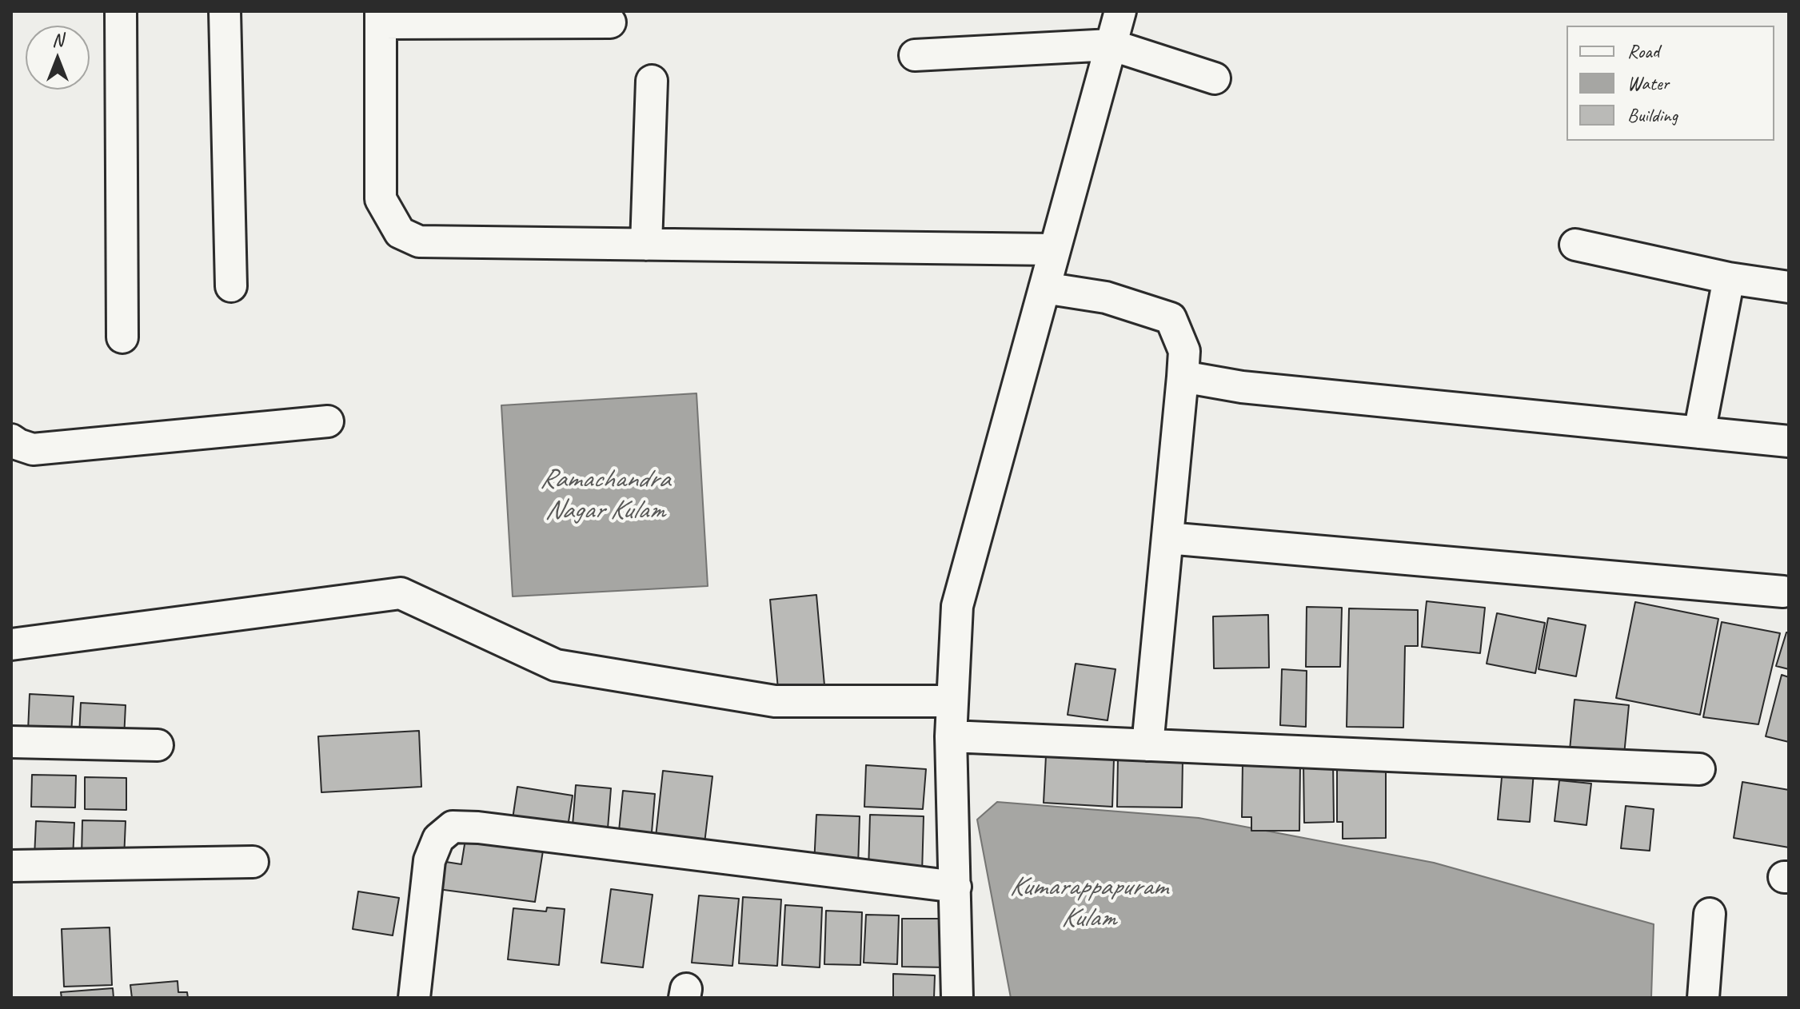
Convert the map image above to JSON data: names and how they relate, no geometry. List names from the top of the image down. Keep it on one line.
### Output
{"water":["Ramachandra Nagar Kulam","Kumarappapuram Kulam"],"legend":["Road","Water","Building"],"north":"top"}
